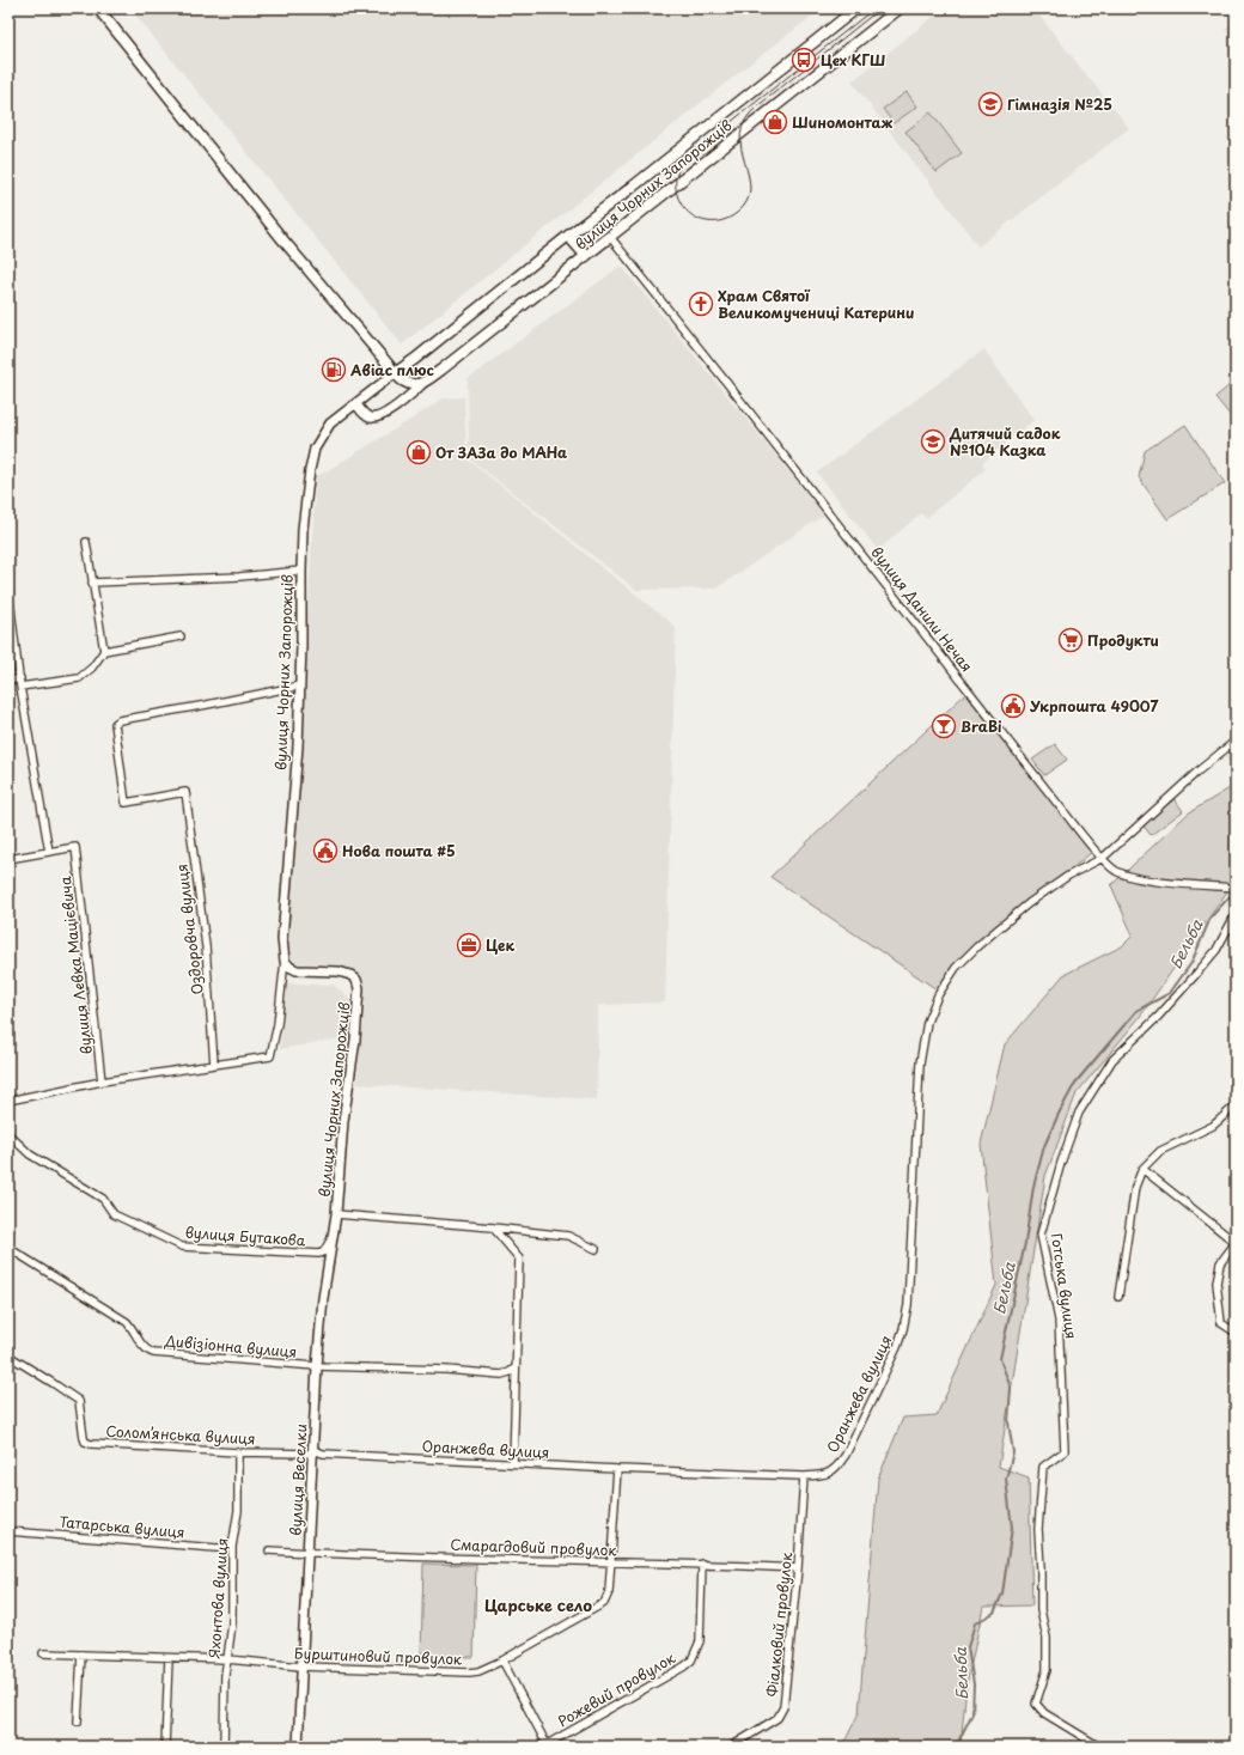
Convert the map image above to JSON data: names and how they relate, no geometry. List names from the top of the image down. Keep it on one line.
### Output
{"streets":{"main road":["вулиця Чорних Запорожців"],"street":["вулиця Данили Нечая","Оздоровча вулиця","вулиця Левка Мацієвича","вулиця Бутакова","Готська вулиця","Дивізіонна вулиця","Оранжева вулиця","Соломʼянська вулиця","вулиця Веселки","Татарська вулиця","Смарагдовий провулок","Яхонтова вулиця","Фіалковий провулок","Бурштиновий провулок","Рожевий провулок"]},"crossings":[["вулиця Чорних Запорожців","вулиця Данили Нечая"],["вулиця Чорних Запорожців","Оздоровча вулиця"],["вулиця Чорних Запорожців","вулиця Веселки"],["вулиця Данили Нечая","Оранжева вулиця"],["вулиця Бутакова","вулиця Веселки"],["Дивізіонна вулиця","вулиця Веселки"],["Оранжева вулиця","Соломʼянська вулиця"],["Оранжева вулиця","вулиця Веселки"],["Оранжева вулиця","Фіалковий провулок"],["Оранжева вулиця","Бурштиновий провулок"],["Соломʼянська вулиця","вулиця Веселки"],["Соломʼянська вулиця","Яхонтова вулиця"],["вулиця Веселки","Смарагдовий провулок"],["вулиця Веселки","Бурштиновий провулок"],["Татарська вулиця","Яхонтова вулиця"],["Смарагдовий провулок","Фіалковий провулок"],["Смарагдовий провулок","Бурштиновий провулок"],["Смарагдовий провулок","Рожевий провулок"],["Яхонтова вулиця","Бурштиновий провулок"]],"districts":["Царське село"],"water":["Бельба"],"places":{"bus stop":["Цех КГШ"],"school or university":["Гімназія №25","Дитячий садок №104 Казка"],"shop":["Шиномонтаж","От ЗАЗа до МАНа"],"church":["Храм Святої Великомучениці Катерини"],"fuel station":["Авіас плюс"],"supermarket":["Продукти"],"public building":["Укрпошта 49007","Нова пошта #5"],"bar":["BraBi"],"office":["Цек"]}}
